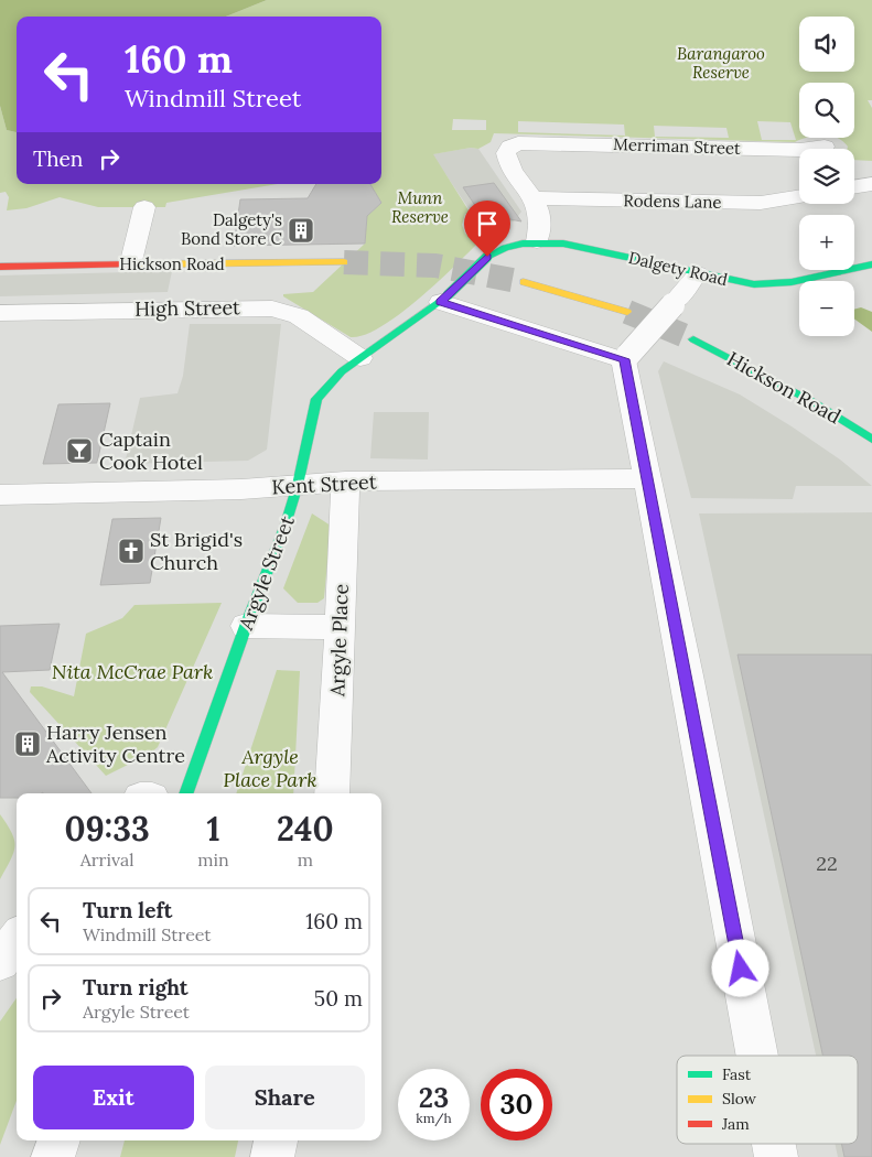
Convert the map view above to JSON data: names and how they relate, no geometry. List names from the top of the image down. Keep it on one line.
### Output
{"streets":{"street":["Merriman Street","Rodens Lane","Hickson Road","Dalgety Road","High Street","Kent Street","Argyle Street","Argyle Place"]},"crossings":[["Merriman Street","Rodens Lane"],["Dalgety Road","Argyle Street"],["High Street","Argyle Street"],["Kent Street","Argyle Street"],["Kent Street","Argyle Place"]],"parks":["Barangaroo Reserve","Munn Reserve","Nita McCrae Park","Argyle Place Park"],"places":{"building":["Dalgety's Bond Store C","Harry Jensen Activity Centre"],"bar":["Captain Cook Hotel"],"church":["St Brigid's Church"]},"house_numbers":["22"],"legend":["Fast","Slow","Jam"],"page":{"map_buttons":["+","−"],"turn":["160 m","Windmill Street"],"then":"Then","eta":["09:33","Arrival","1","min","240","m"],"list":[{"name":"Turn left","note":"Windmill Street","value":"160 m"},{"name":"Turn right","note":"Argyle Street","value":"50 m"}],"buttons":["Exit","Share"],"speed":"23 km/h","limit":"30"}}
